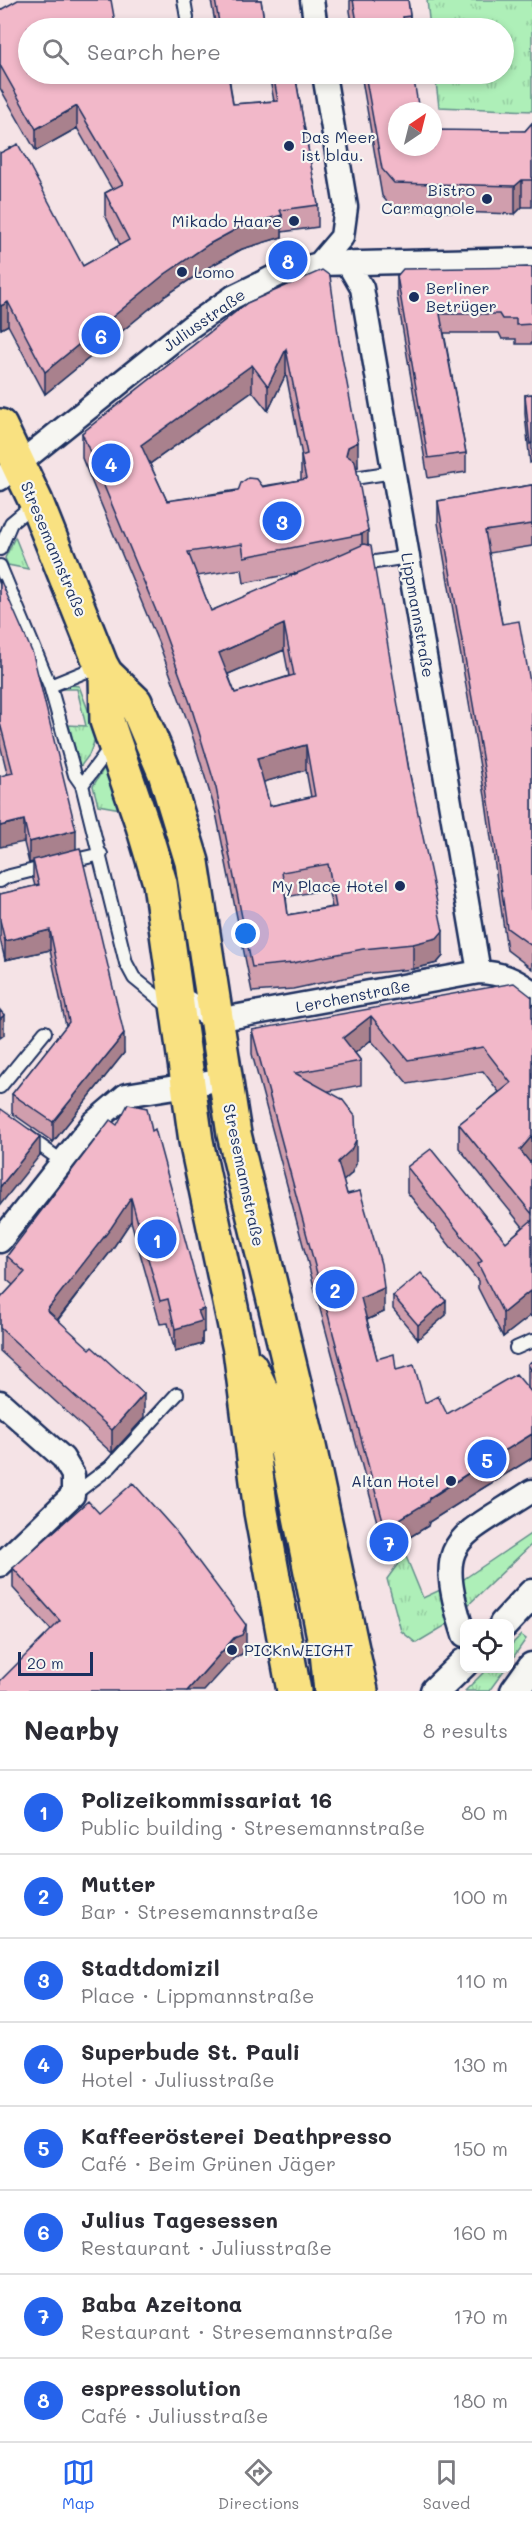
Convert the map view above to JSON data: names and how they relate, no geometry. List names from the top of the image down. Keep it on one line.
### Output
{"streets":{"main road":["Stresemannstraße"],"street":["Juliusstraße","Lippmannstraße","Lerchenstraße"]},"crossings":[["Juliusstraße","Stresemannstraße"],["Juliusstraße","Lippmannstraße"],["Stresemannstraße","Lerchenstraße"],["Lippmannstraße","Lerchenstraße"]],"places":["Das Meer ist blau.","Bistro Carmagnole","Mikado Haare","Lomo","Berliner Betrüger","My Place Hotel","Altan Hotel","PICKnWEIGHT"],"scale_bar":"20 m","north":"top right","page":{"search":"Search here","pins":["8","6","4","3","1","2","5","7"],"scale":"20 m","heading":["Nearby","8 results"],"list":[{"mark":"1","name":"Polizeikommissariat 16","note":"Public building · Stresemannstraße","value":"80 m"},{"mark":"2","name":"Mutter","note":"Bar · Stresemannstraße","value":"100 m"},{"mark":"3","name":"Stadtdomizil","note":"Place · Lippmannstraße","value":"110 m"},{"mark":"4","name":"Superbude St. Pauli","note":"Hotel · Juliusstraße","value":"130 m"},{"mark":"5","name":"Kaffeerösterei Deathpresso","note":"Café · Beim Grünen Jäger","value":"150 m"},{"mark":"6","name":"Julius Tagesessen","note":"Restaurant · Juliusstraße","value":"160 m"},{"mark":"7","name":"Baba Azeitona","note":"Restaurant · Stresemannstraße","value":"170 m"},{"mark":"8","name":"espressolution","note":"Café · Juliusstraße","value":"180 m"}],"nav":["Map","Directions","Saved"]}}
